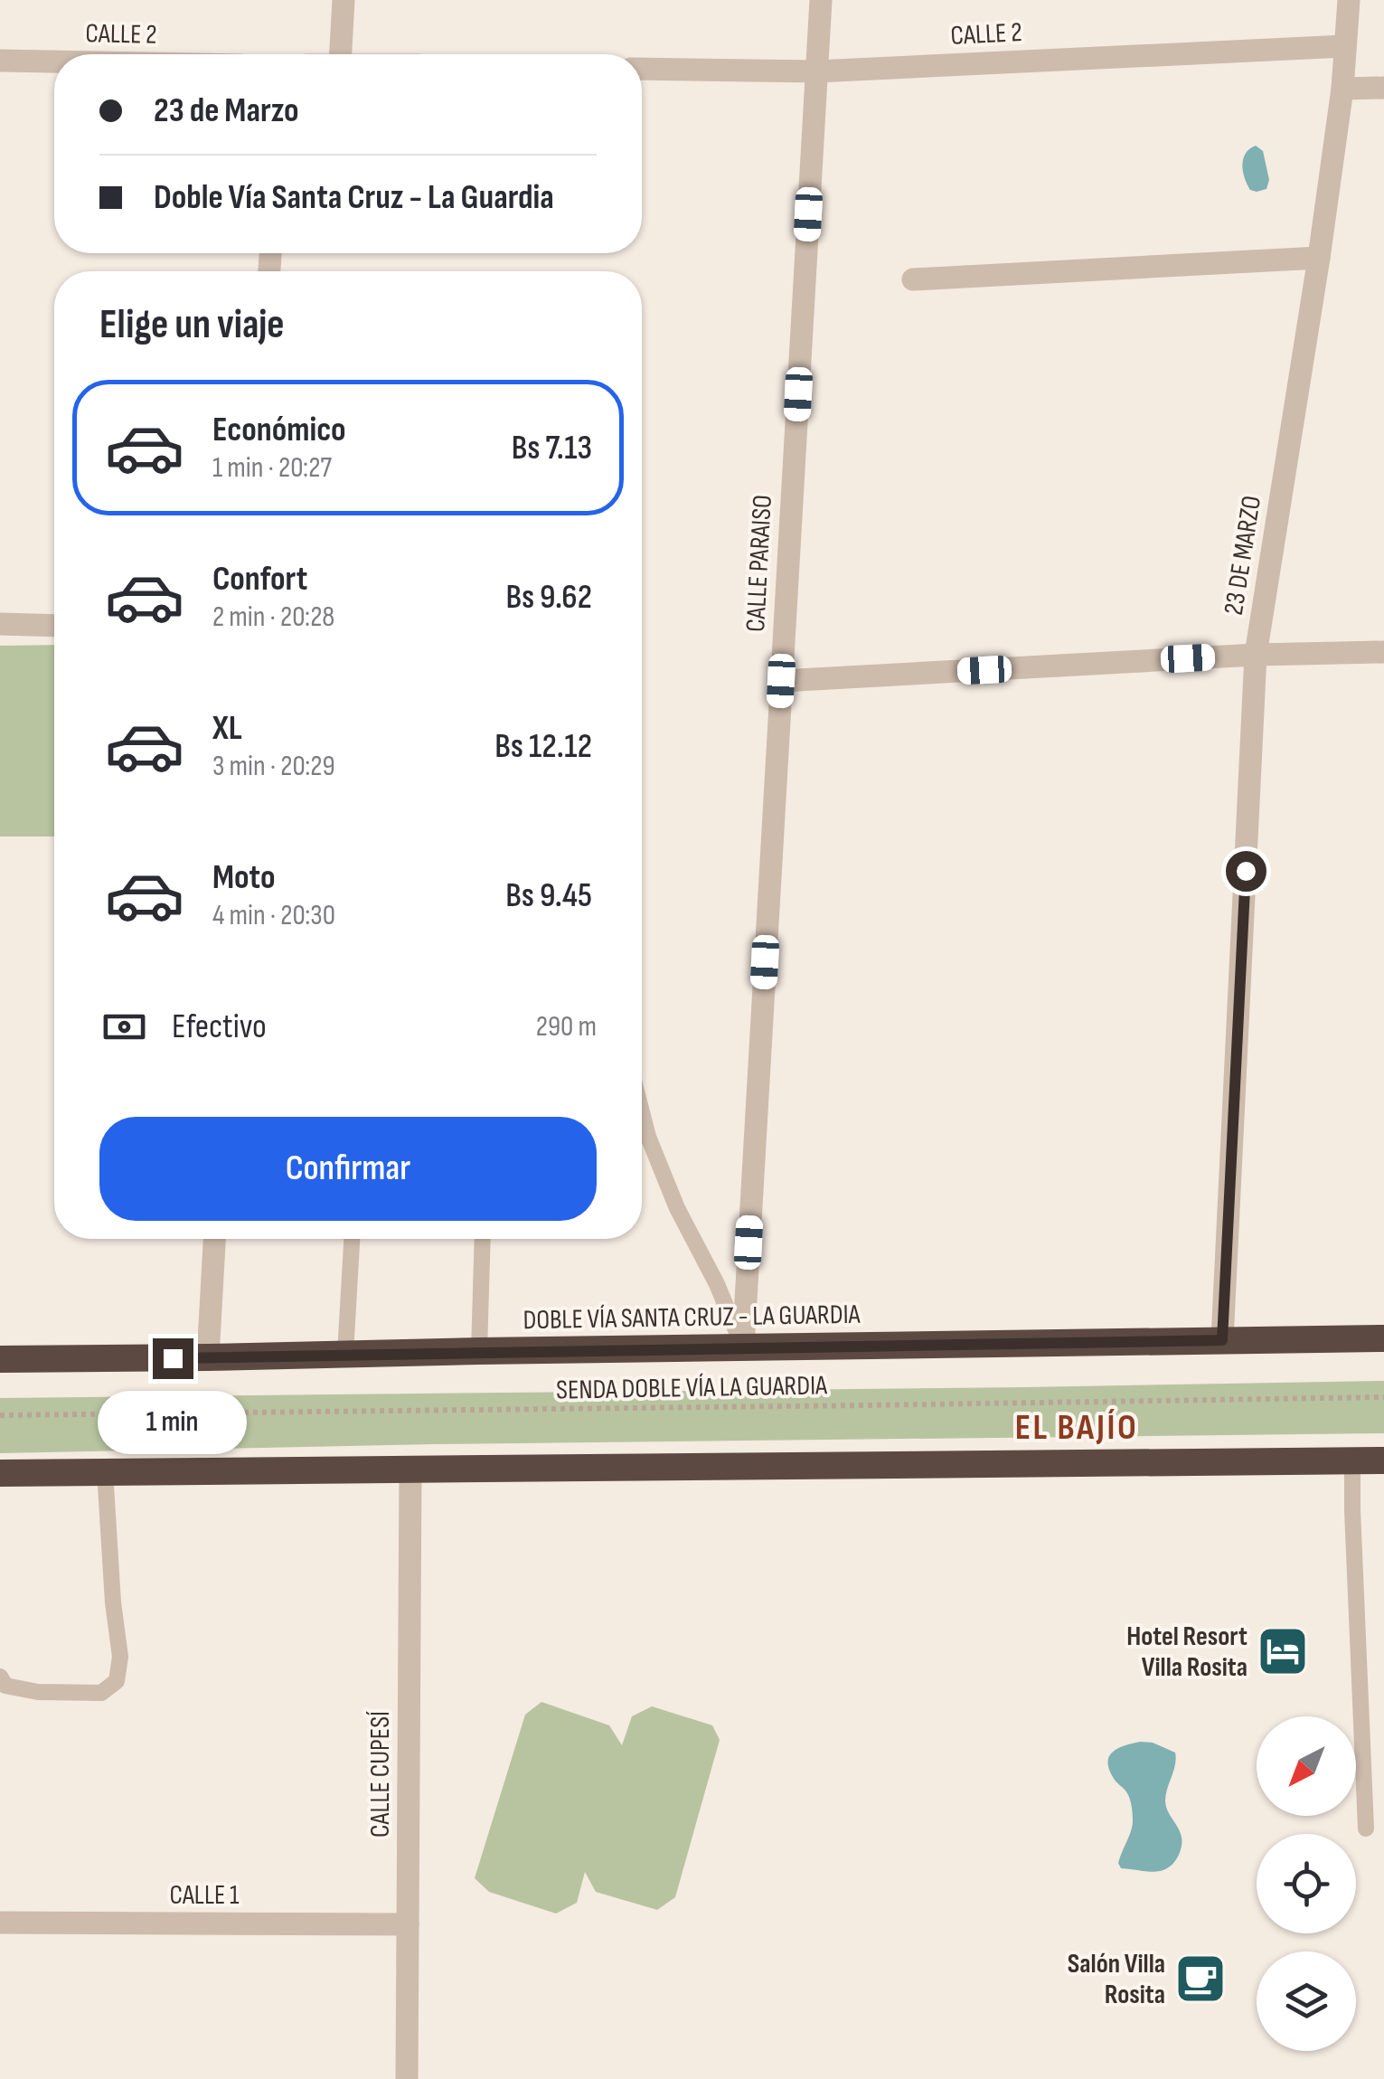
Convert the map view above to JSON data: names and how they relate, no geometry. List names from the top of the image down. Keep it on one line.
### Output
{"streets":{"highway":["DOBLE VÍA SANTA CRUZ - LA GUARDIA"],"street":["CALLE 2","23 DE MARZO","CALLE PARAISO","CALLE CUPESÍ","CALLE 1"],"path":["SENDA DOBLE VÍA LA GUARDIA"]},"crossings":[["CALLE 2","23 DE MARZO"],["CALLE 2","CALLE PARAISO"],["23 DE MARZO","DOBLE VÍA SANTA CRUZ - LA GUARDIA"],["CALLE PARAISO","DOBLE VÍA SANTA CRUZ - LA GUARDIA"],["CALLE CUPESÍ","CALLE 1"]],"districts":["EL BAJÍO"],"places":{"hotel":["Hotel Resort Villa Rosita"],"cafe":["Salón Villa Rosita"]},"north":"bottom left","page":{"banner":["23 de Marzo","Doble Vía Santa Cruz - La Guardia"],"heading":"Elige un viaje","list":[{"name":"Económico","note":"1 min · 20:27","value":"Bs 7.13"},{"name":"Confort","note":"2 min · 20:28","value":"Bs 9.62"},{"name":"XL","note":"3 min · 20:29","value":"Bs 12.12"},{"name":"Moto","note":"4 min · 20:30","value":"Bs 9.45"}],"pay":["Efectivo","290 m"],"buttons":"Confirmar","bubble":"1 min"}}
